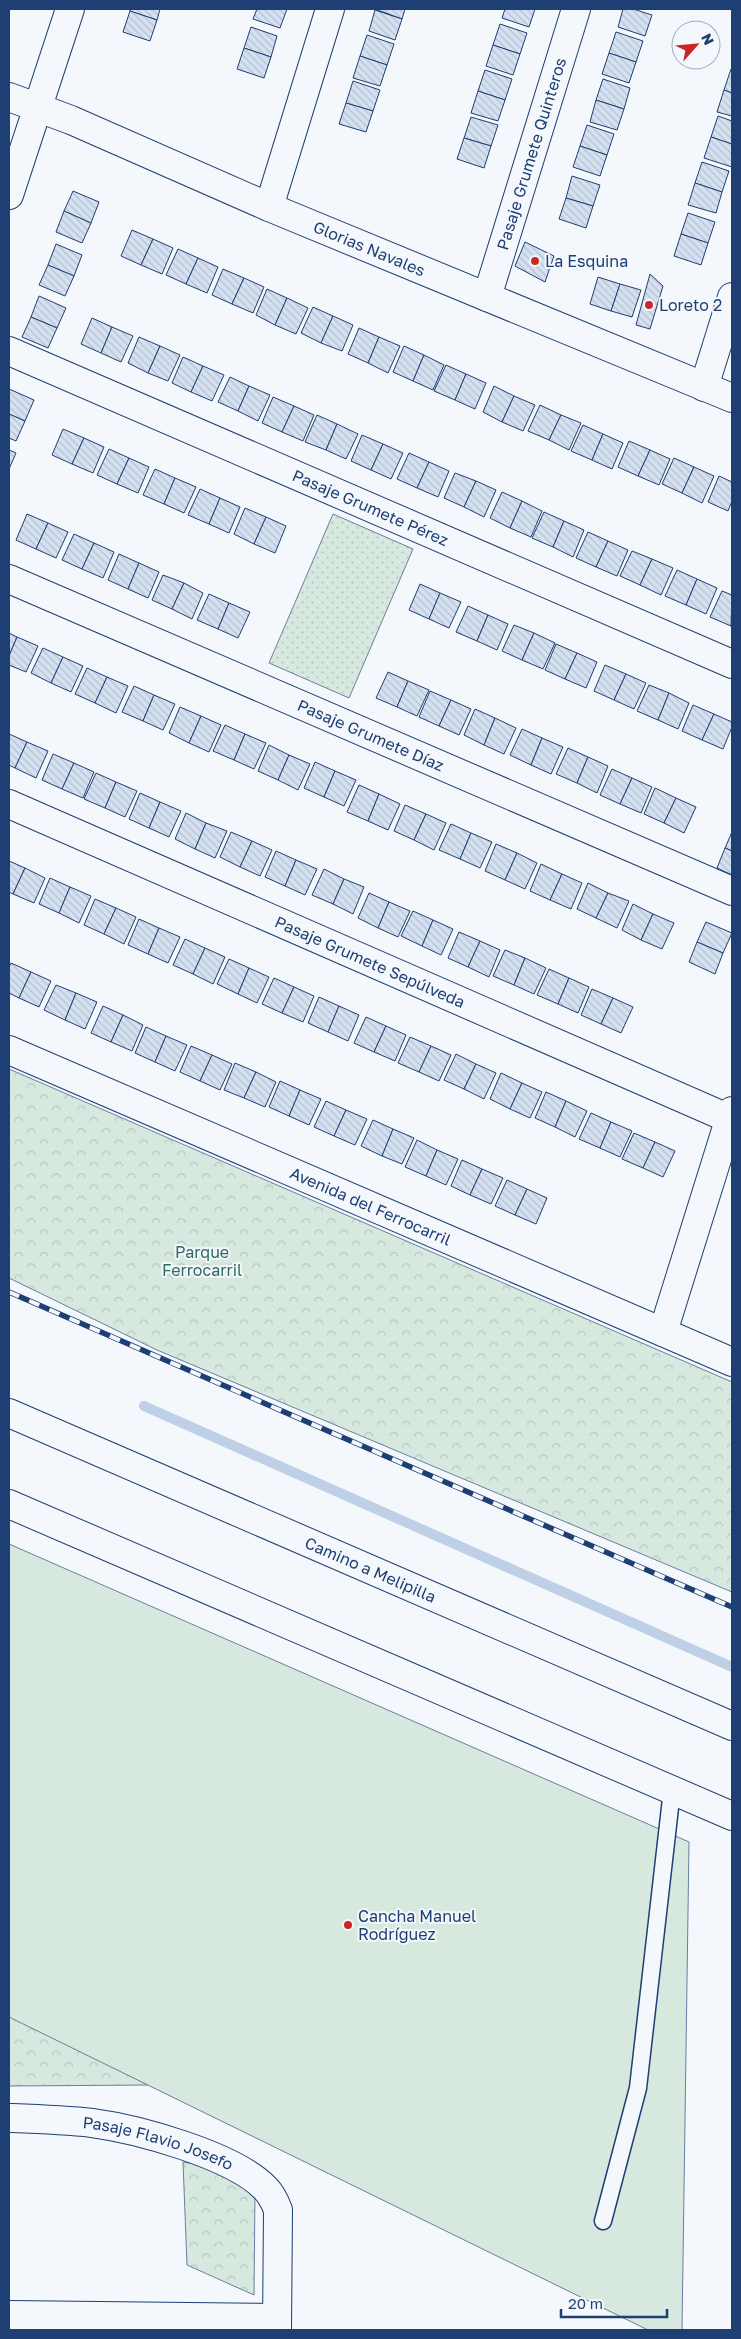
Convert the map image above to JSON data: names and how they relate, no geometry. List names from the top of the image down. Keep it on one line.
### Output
{"streets":{"street":["Pasaje Grumete Quinteros","Glorias Navales","Pasaje Grumete Pérez","Pasaje Grumete Díaz","Pasaje Grumete Sepúlveda","Avenida del Ferrocarril","Camino a Melipilla","Pasaje Flavio Josefo"]},"crossings":[["Pasaje Grumete Quinteros","Glorias Navales"]],"parks":["Parque Ferrocarril"],"places":["La Esquina","Loreto 2","Cancha Manuel Rodríguez"],"scale_bar":"20 m","north":"top right"}
